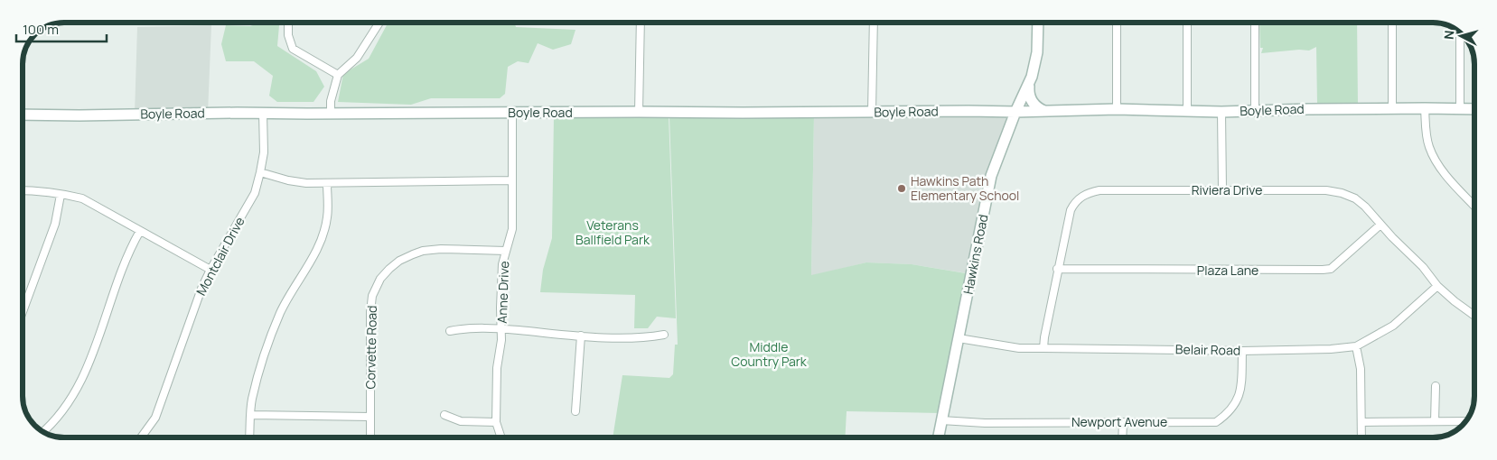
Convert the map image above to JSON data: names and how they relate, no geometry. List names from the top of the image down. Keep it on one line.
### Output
{"streets":{"street":["Boyle Road","Riviera Drive","Hawkins Road","Montclair Drive","Plaza Lane","Anne Drive","Corvette Road","Belair Road","Newport Avenue"]},"crossings":[["Boyle Road","Hawkins Road"],["Boyle Road","Montclair Drive"],["Boyle Road","Anne Drive"],["Riviera Drive","Plaza Lane"],["Riviera Drive","Belair Road"],["Hawkins Road","Belair Road"],["Hawkins Road","Newport Avenue"],["Anne Drive","Corvette Road"],["Belair Road","Newport Avenue"]],"parks":["Veterans Ballfield Park","Middle Country Park"],"places":["Hawkins Path Elementary School"],"scale_bar":"100 m","north":"left"}
